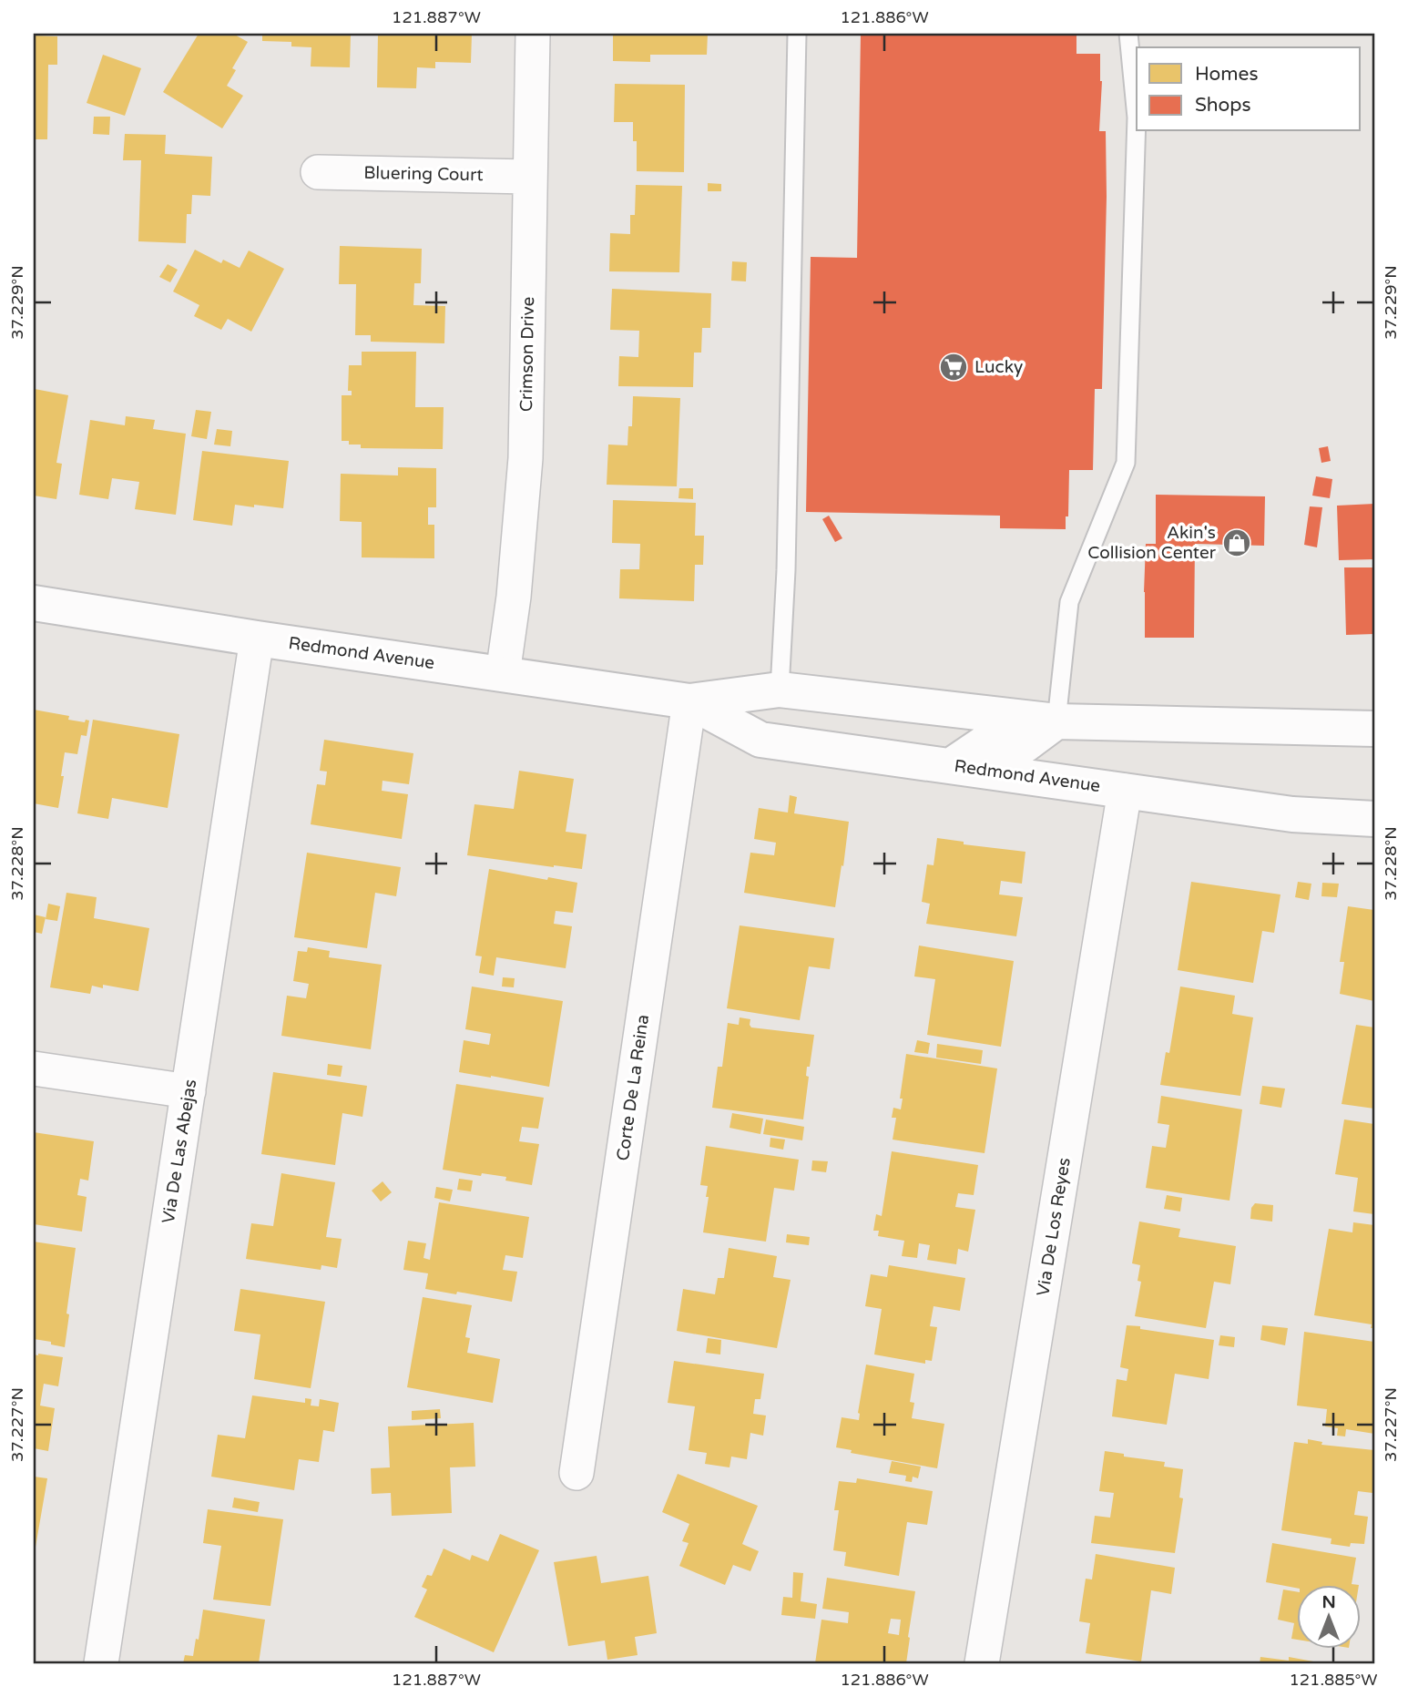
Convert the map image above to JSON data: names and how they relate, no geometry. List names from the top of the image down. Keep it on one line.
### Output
{"streets":{"street":["Bluering Court","Crimson Drive","Redmond Avenue","Corte De La Reina","Via De Las Abejas","Via De Los Reyes"]},"crossings":[["Bluering Court","Crimson Drive"],["Crimson Drive","Redmond Avenue"],["Redmond Avenue","Corte De La Reina"],["Redmond Avenue","Via De Las Abejas"],["Redmond Avenue","Via De Los Reyes"]],"places":{"supermarket":["Lucky"],"shop":["Akin's Collision Center"]},"legend":["Homes","Shops"],"north":"top","coordinates":["121.887°W","121.886°W","37.229°N","37.228°N","37.227°N","121.885°W"]}
